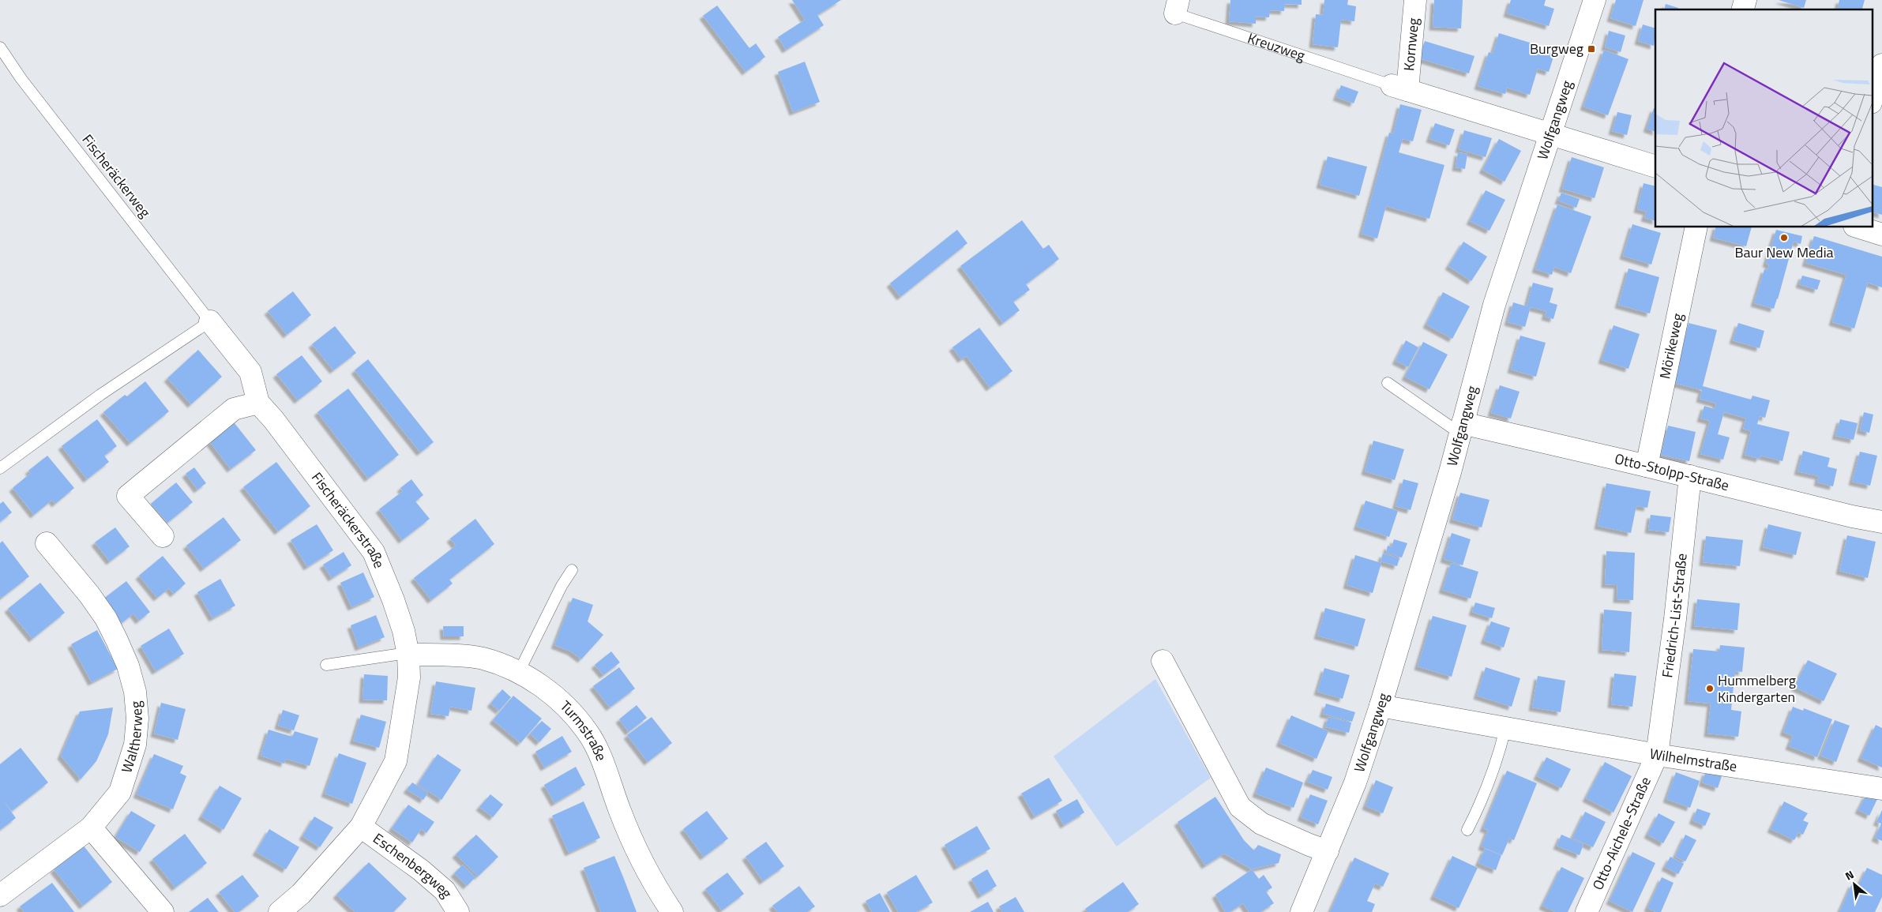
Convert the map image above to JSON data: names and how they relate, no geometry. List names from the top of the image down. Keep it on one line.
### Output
{"streets":{"street":["Kornweg","Wolfgangweg","Mörikeweg","Otto-Stolpp-Straße","Fischeräckerstraße","Friedrich-List-Straße","Turmstraße","Waltherweg","Wilhelmstraße","Otto-Aichele-Straße","Eschenbergweg"],"lane":["Kreuzweg","Fischeräckerweg"]},"crossings":[["Kornweg","Kreuzweg"],["Wolfgangweg","Otto-Stolpp-Straße"],["Wolfgangweg","Wilhelmstraße"],["Fischeräckerweg","Fischeräckerstraße"],["Mörikeweg","Otto-Stolpp-Straße"],["Otto-Stolpp-Straße","Friedrich-List-Straße"],["Fischeräckerstraße","Turmstraße"],["Fischeräckerstraße","Eschenbergweg"],["Friedrich-List-Straße","Wilhelmstraße"],["Friedrich-List-Straße","Otto-Aichele-Straße"],["Wilhelmstraße","Otto-Aichele-Straße"]],"places":{"transit":["Burgweg"],"other":["Baur New Media","Hummelberg Kindergarten"]},"north":"top left"}
